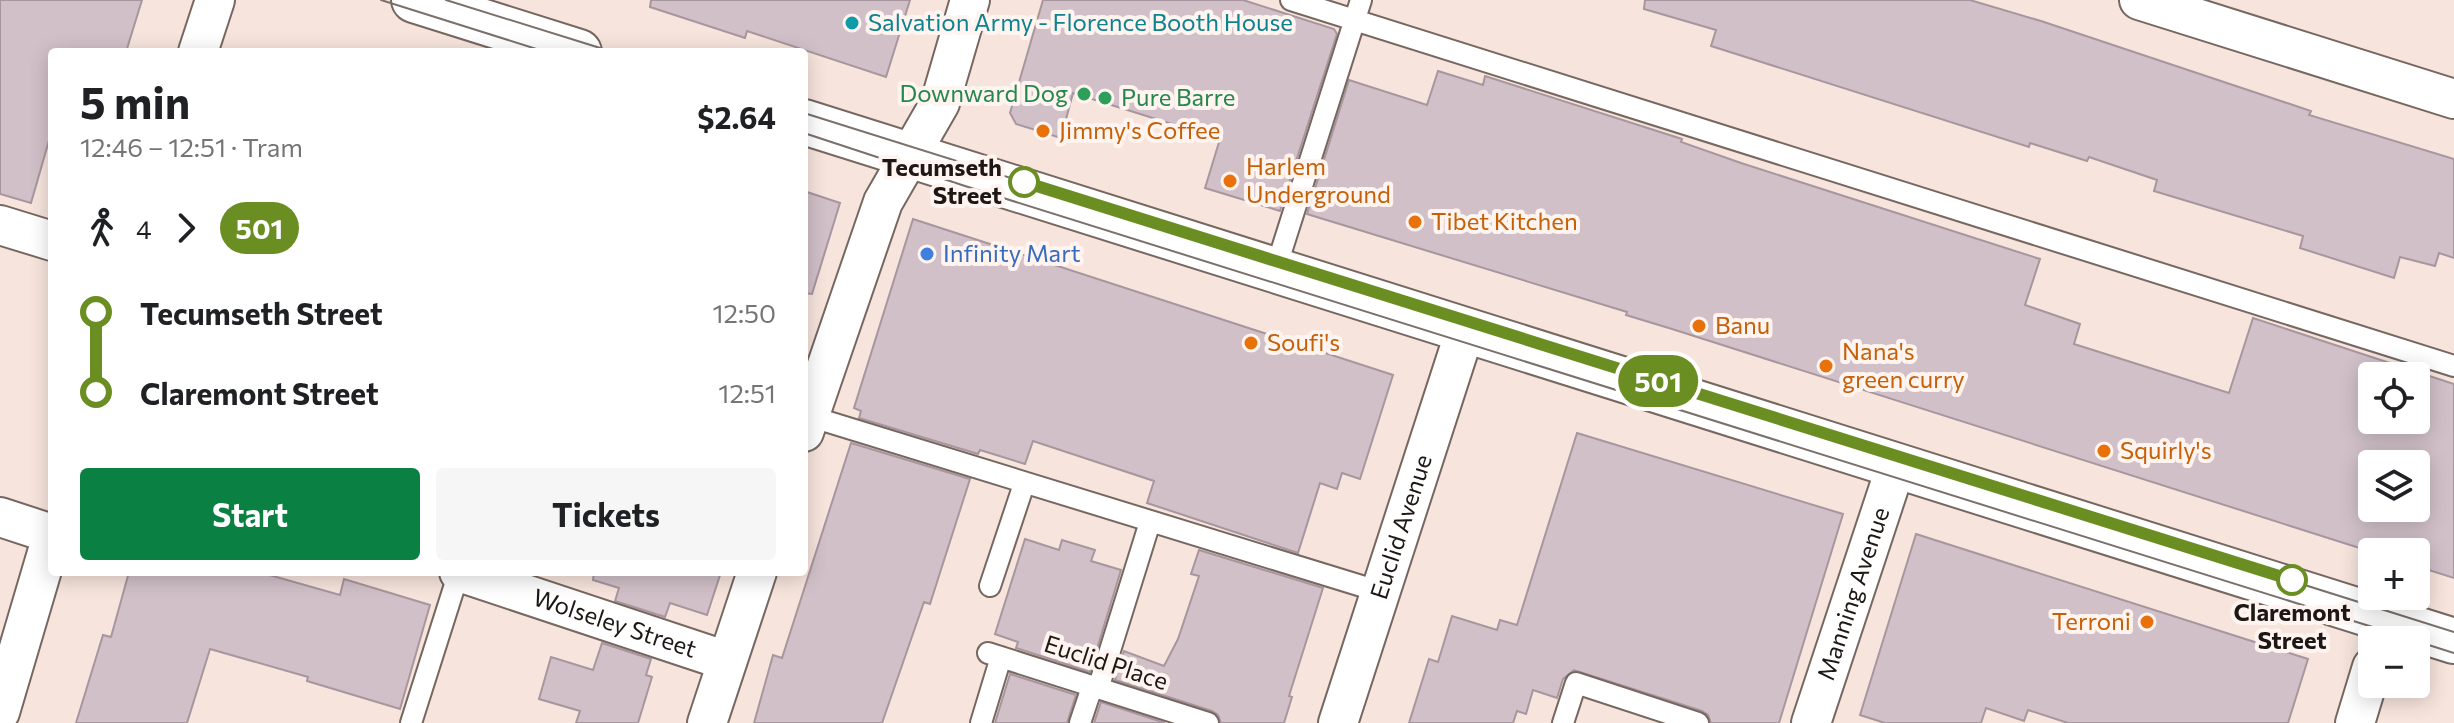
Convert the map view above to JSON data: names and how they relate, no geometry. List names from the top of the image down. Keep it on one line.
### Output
{"streets":{"street":["Euclid Avenue","Manning Avenue","Wolseley Street"],"lane":["Euclid Place"]},"places":["Salvation Army - Florence Booth House","Downward Dog","Pure Barre","Jimmy's Coffee","Harlem Underground","Tecumseth Street","Tibet Kitchen","Infinity Mart","Banu","Soufi's","Nana's green curry","Squirly's","Claremont Street","Terroni"],"lines":["tram line 501"],"page":{"on_map":"501","heading":["5 min","12:46 – 12:51 · Tram","$2.64"],"legs":["4","501"],"list":[{"name":"Tecumseth Street","value":"12:50"},{"name":"Claremont Street","value":"12:51"}],"map_buttons":["+","−"],"buttons":["Start","Tickets"]}}
